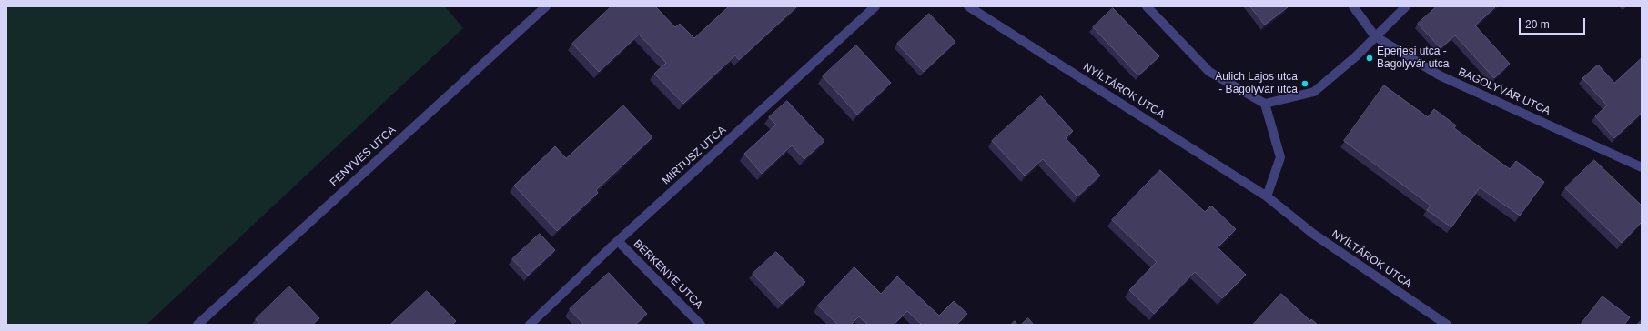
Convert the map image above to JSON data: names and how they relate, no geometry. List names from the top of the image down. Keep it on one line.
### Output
{"streets":{"street":["NYÍLTÁROK UTCA","BAGOLYVÁR UTCA","MIRTUSZ UTCA","FENYVES UTCA","BERKENYE UTCA"]},"crossings":[["MIRTUSZ UTCA","BERKENYE UTCA"]],"places":["Eperjesi utca - Bagolyvár utca","Aulich Lajos utca - Bagolyvár utca"],"scale_bar":"20 m"}
